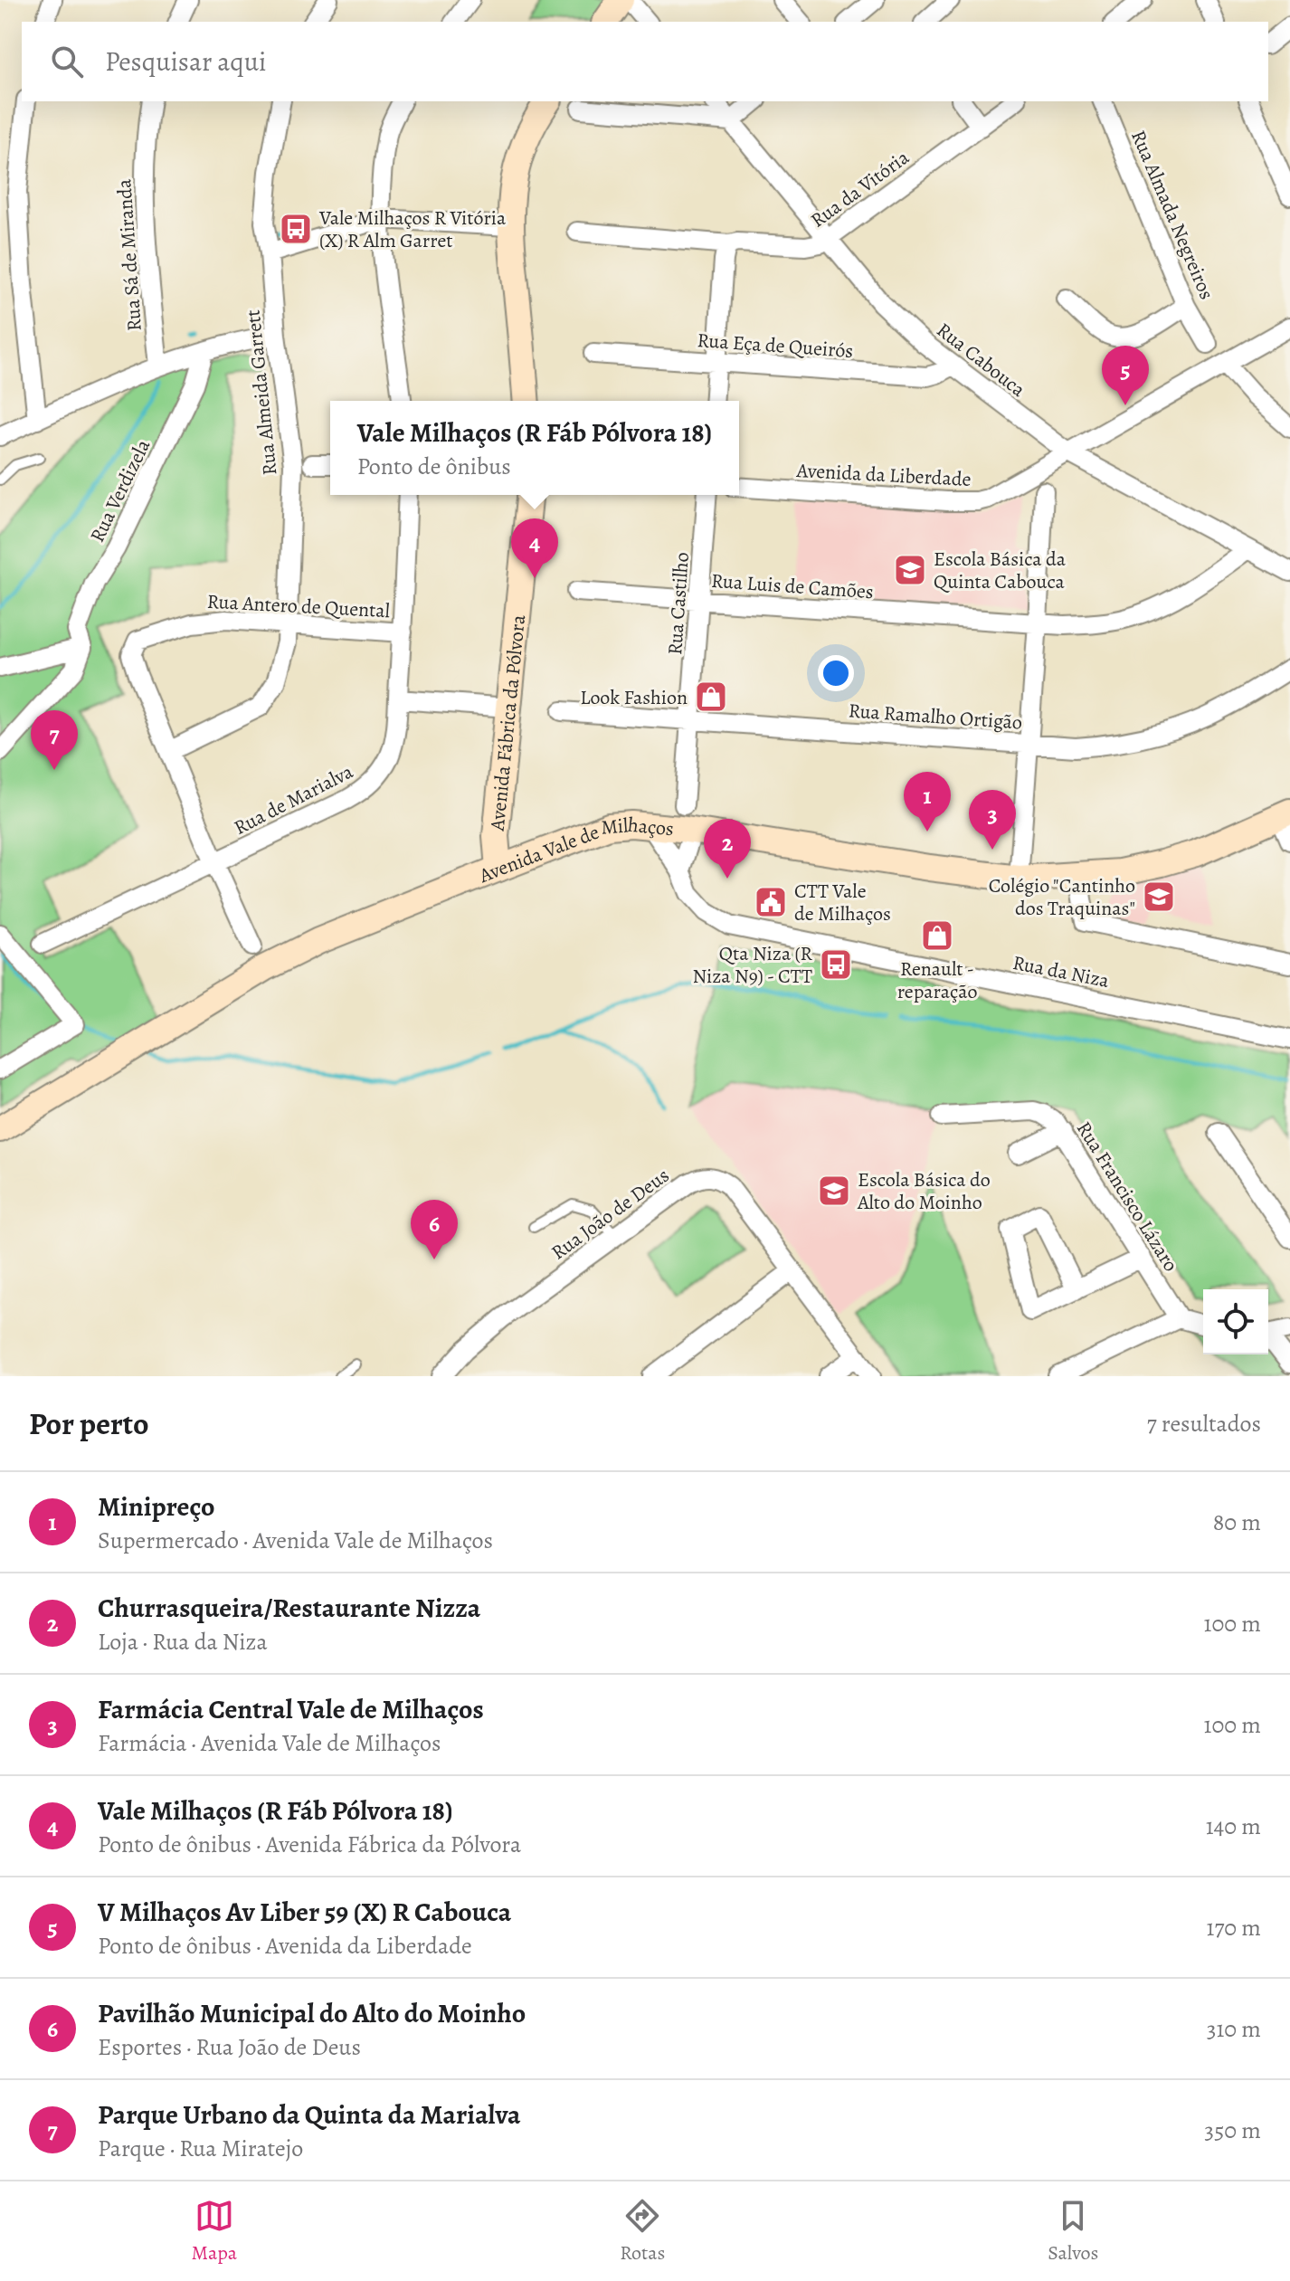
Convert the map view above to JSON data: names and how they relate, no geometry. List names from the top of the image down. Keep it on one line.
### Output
{"streets":{"street":["Rua da Vitória","Rua Almada Negreiros","Rua Sá de Miranda","Rua Eça de Queirós","Rua Cabouca","Rua Almeida Garrett","Avenida da Liberdade","Rua Verdizela","Rua Luis de Camões","Rua Castilho","Rua Antero de Quental","Rua Ramalho Ortigão","Avenida Fábrica da Pólvora","Rua de Marialva","Avenida Vale de Milhaços","Rua da Niza","Rua Francisco Lázaro","Rua João de Deus"]},"crossings":[["Rua da Vitória","Rua Cabouca"],["Rua Eça de Queirós","Rua Cabouca"],["Rua Cabouca","Avenida da Liberdade"],["Rua Cabouca","Rua Luis de Camões"],["Rua Almeida Garrett","Rua Antero de Quental"],["Rua Luis de Camões","Rua Castilho"],["Rua Castilho","Rua Ramalho Ortigão"],["Rua Antero de Quental","Rua de Marialva"],["Avenida Fábrica da Pólvora","Avenida Vale de Milhaços"],["Avenida Vale de Milhaços","Rua da Niza"]],"places":{"bus stop":["Vale Milhaços R Vitória (X) R Alm Garret","Qta Niza (R Niza N9) - CTT"],"school or university":["Escola Básica da Quinta Cabouca","Colégio \"Cantinho dos Traquinas\"","Escola Básica do Alto do Moinho"],"shop":["Look Fashion","Renault - reparação"],"public building":["CTT Vale de Milhaços"]},"page":{"search":"Pesquisar aqui","pins":["5","4","7","1","3","2","6"],"popup":["Vale Milhaços (R Fáb Pólvora 18)","Ponto de ônibus"],"heading":["Por perto","7 resultados"],"list":[{"mark":"1","name":"Minipreço","note":"Supermercado · Avenida Vale de Milhaços","value":"80 m"},{"mark":"2","name":"Churrasqueira/Restaurante Nizza","note":"Loja · Rua da Niza","value":"100 m"},{"mark":"3","name":"Farmácia Central Vale de Milhaços","note":"Farmácia · Avenida Vale de Milhaços","value":"100 m"},{"mark":"4","name":"Vale Milhaços (R Fáb Pólvora 18)","note":"Ponto de ônibus · Avenida Fábrica da Pólvora","value":"140 m"},{"mark":"5","name":"V Milhaços Av Liber 59 (X) R Cabouca","note":"Ponto de ônibus · Avenida da Liberdade","value":"170 m"},{"mark":"6","name":"Pavilhão Municipal do Alto do Moinho","note":"Esportes · Rua João de Deus","value":"310 m"},{"mark":"7","name":"Parque Urbano da Quinta da Marialva","note":"Parque · Rua Miratejo","value":"350 m"}],"nav":["Mapa","Rotas","Salvos"]}}
